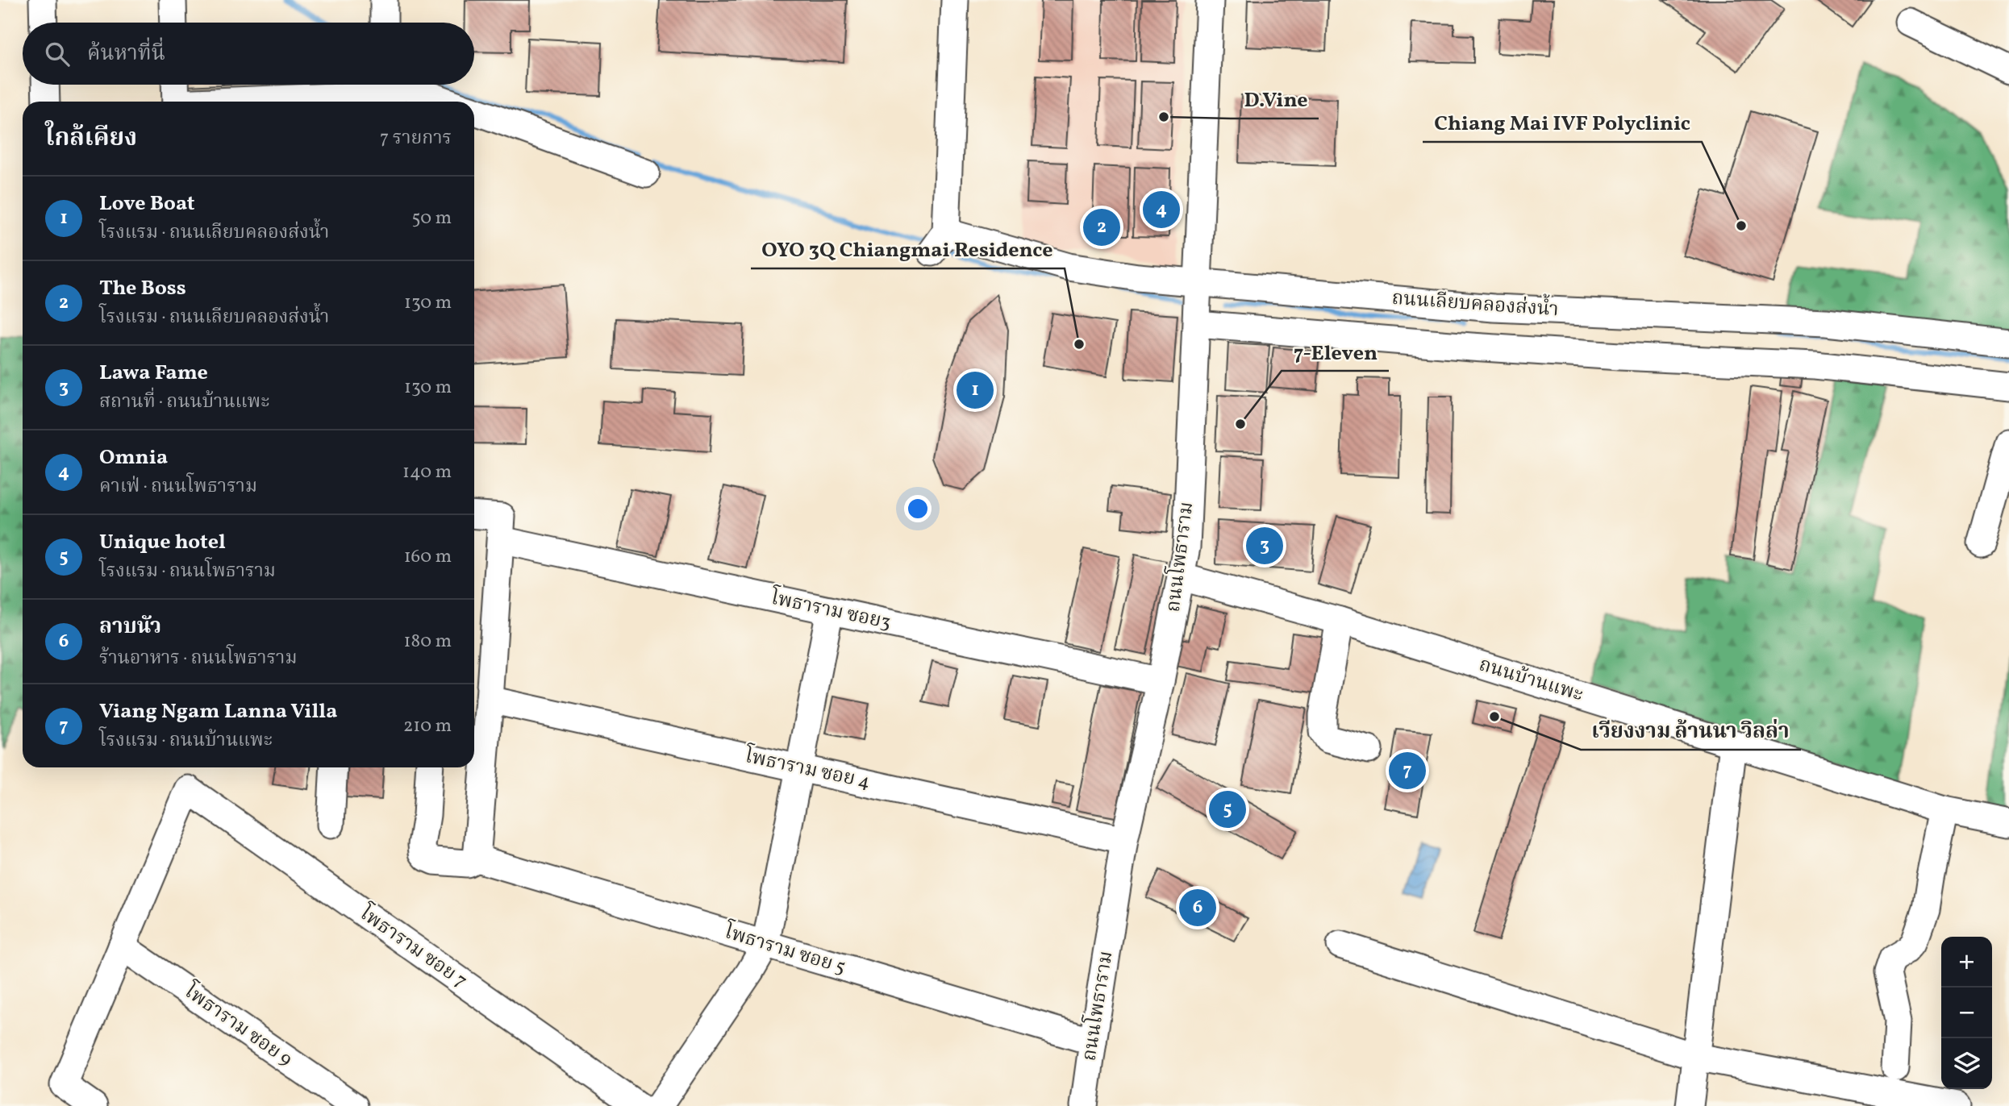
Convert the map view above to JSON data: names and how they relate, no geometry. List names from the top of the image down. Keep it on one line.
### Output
{"streets":{"street":["ถนนเลียบคลองส่งน้ำ","ถนนโพธาราม","โพธาราม ซอย3","ถนนบ้านแพะ","โพธาราม ซอย 4","โพธาราม ซอย 7","โพธาราม ซอย 5","โพธาราม ซอย 9"]},"crossings":[["ถนนเลียบคลองส่งน้ำ","ถนนโพธาราม"],["ถนนโพธาราม","โพธาราม ซอย3"],["ถนนโพธาราม","ถนนบ้านแพะ"],["ถนนโพธาราม","โพธาราม ซอย 4"],["ถนนโพธาราม","โพธาราม ซอย 5"],["โพธาราม ซอย 7","โพธาราม ซอย 9"]],"places":["D.Vine","Chiang Mai IVF Polyclinic","OYO 3Q Chiangmai Residence","7-Eleven","เวียงงาม ล้านนา วิลล่า"],"page":{"search":"ค้นหาที่นี่","heading":["ใกล้เคียง","7 รายการ"],"list":[{"mark":"1","name":"Love Boat","note":"โรงแรม · ถนนเลียบคลองส่งน้ำ","value":"50 m"},{"mark":"2","name":"The Boss","note":"โรงแรม · ถนนเลียบคลองส่งน้ำ","value":"130 m"},{"mark":"3","name":"Lawa Fame","note":"สถานที่ · ถนนบ้านแพะ","value":"130 m"},{"mark":"4","name":"Omnia","note":"คาเฟ่ · ถนนโพธาราม","value":"140 m"},{"mark":"5","name":"Unique hotel","note":"โรงแรม · ถนนโพธาราม","value":"160 m"},{"mark":"6","name":"ลาบนัว","note":"ร้านอาหาร · ถนนโพธาราม","value":"180 m"},{"mark":"7","name":"Viang Ngam Lanna Villa","note":"โรงแรม · ถนนบ้านแพะ","value":"210 m"}],"pins":["4","2","1","3","7","5","6"],"map_buttons":["+","−"]}}
